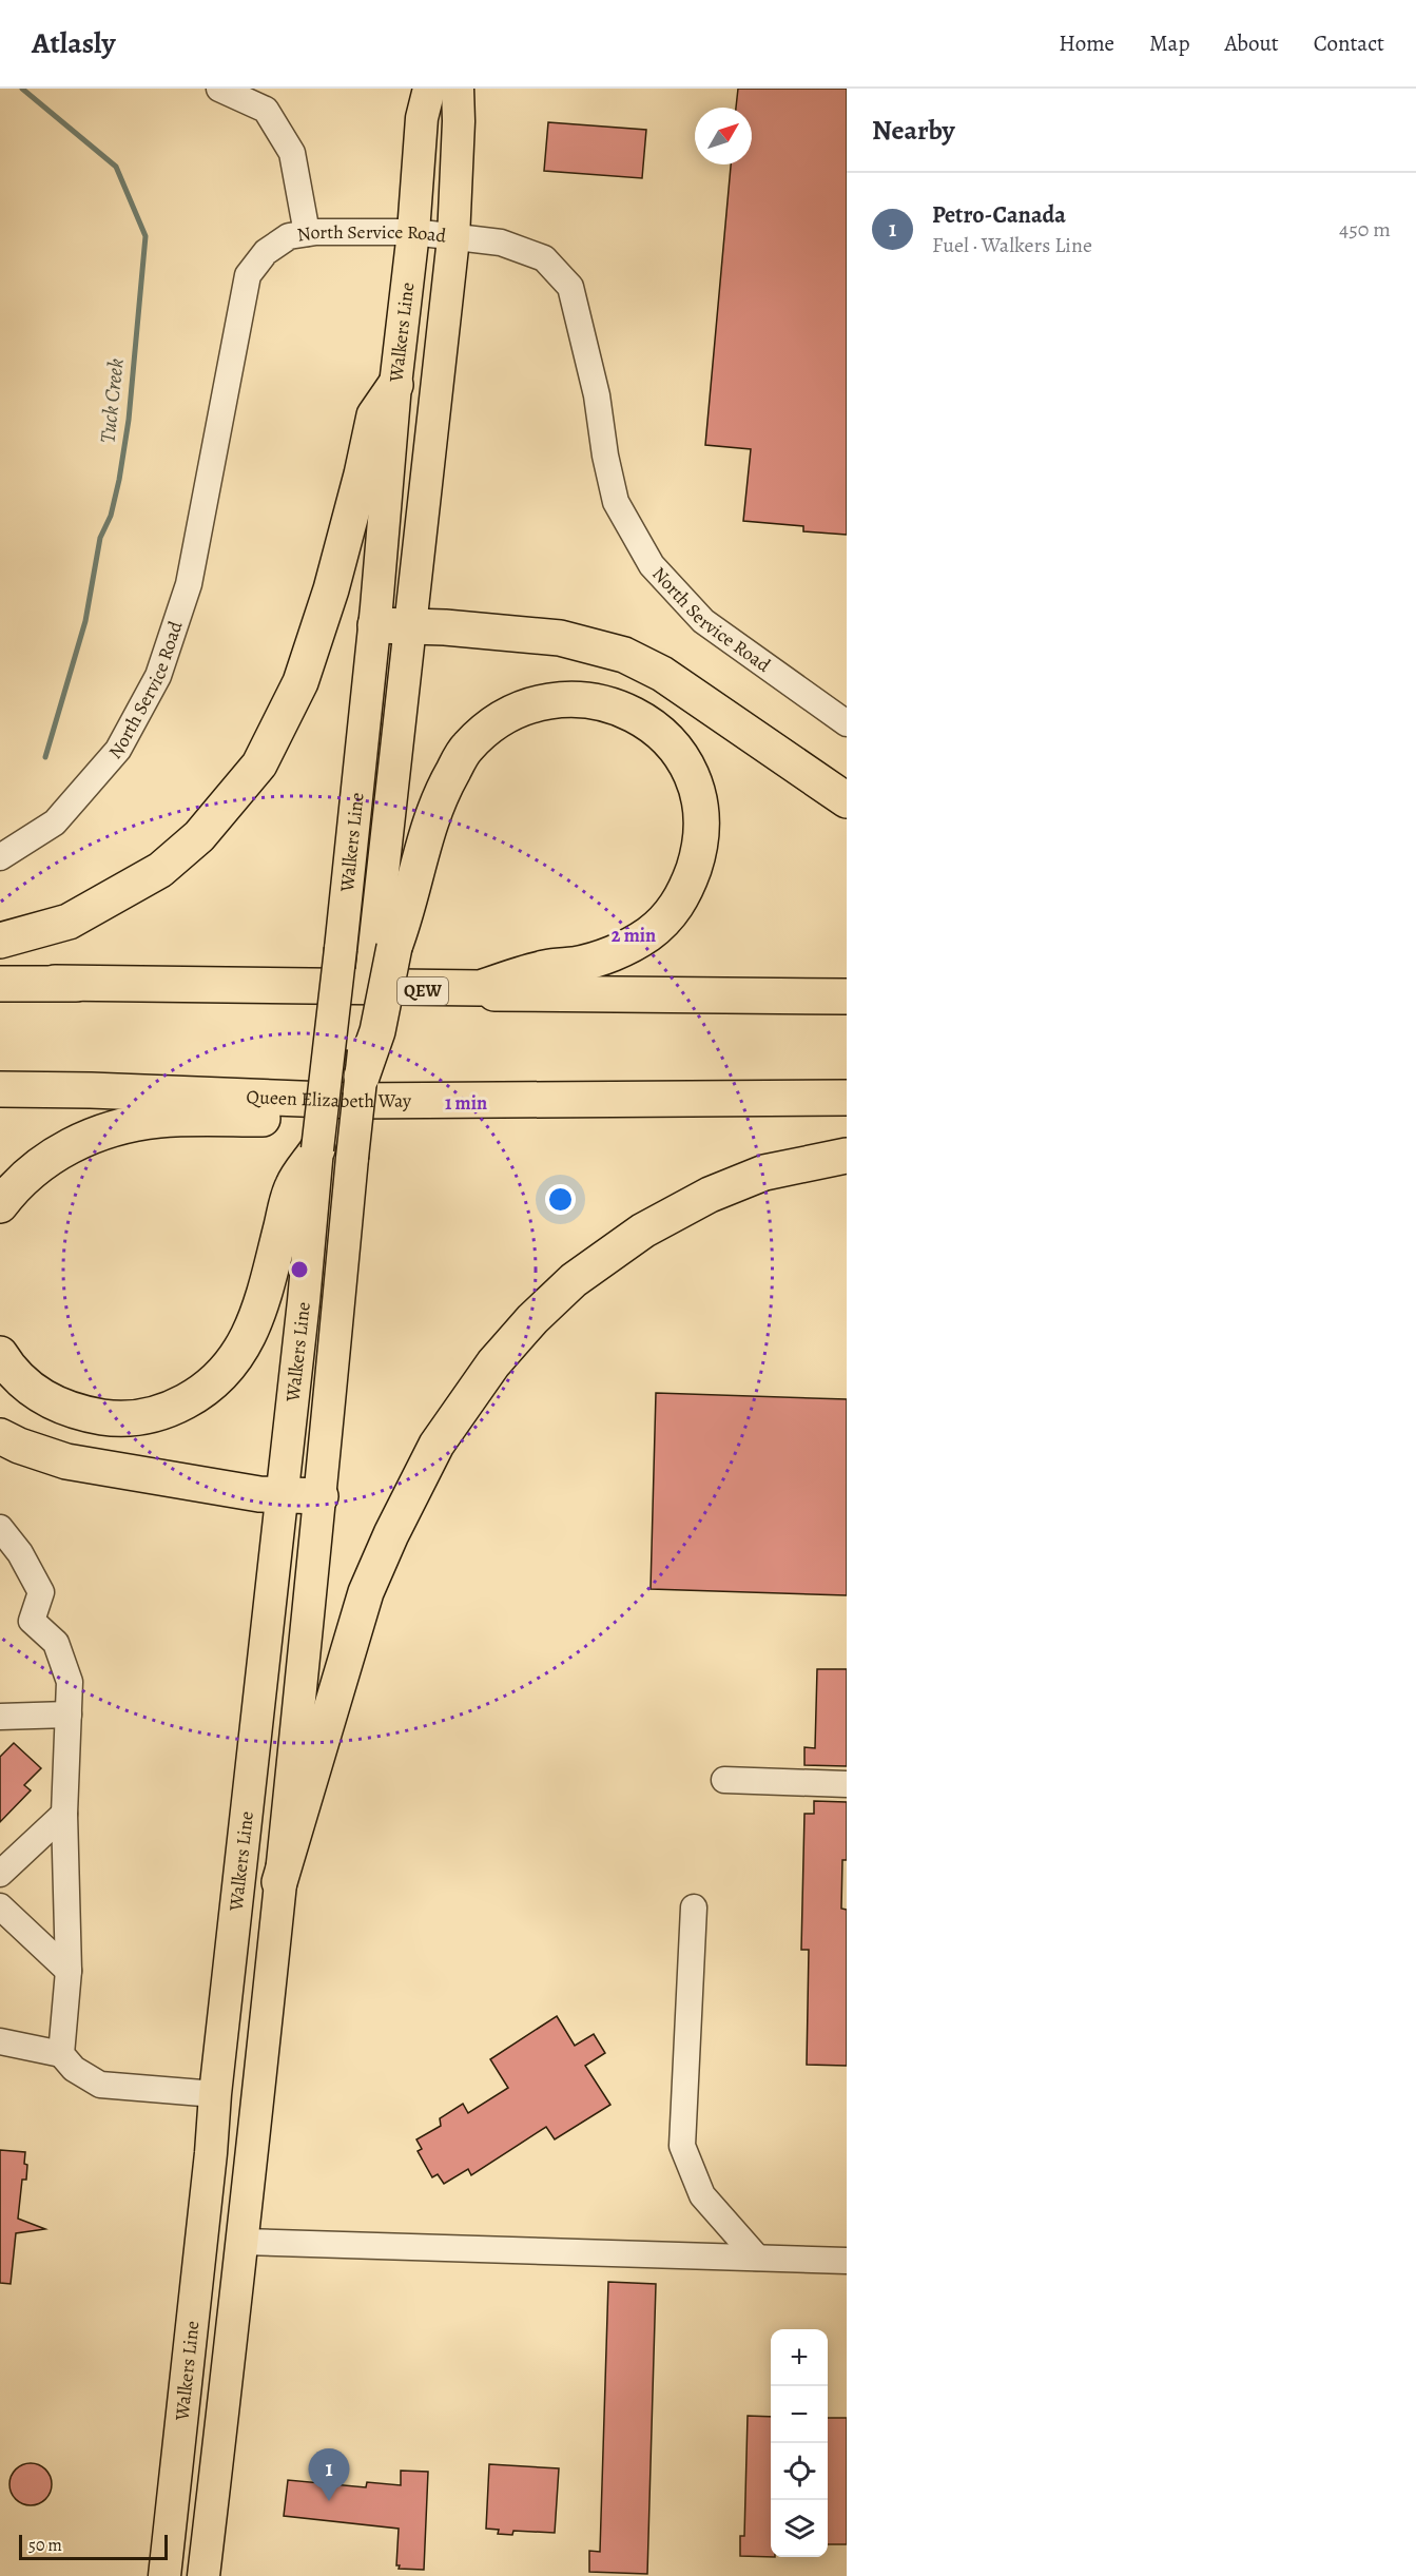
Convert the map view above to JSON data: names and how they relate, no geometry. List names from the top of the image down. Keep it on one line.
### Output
{"streets":{"highway":["QEW","Queen Elizabeth Way"],"main road":["Walkers Line"],"street":["North Service Road"]},"crossings":[["North Service Road","Walkers Line"],["Walkers Line","Queen Elizabeth Way"]],"water":["Tuck Creek"],"scale_bar":"50 m","north":"top right","page":{"header":"Atlasly","nav":["Home","Map","About","Contact"],"heading":"Nearby","list":[{"mark":"1","name":"Petro-Canada","note":"Fuel · Walkers Line","value":"450 m"}],"map_buttons":["+","−"],"pins":"1","scale":"50 m"},"rings":["2 min","1 min"]}
